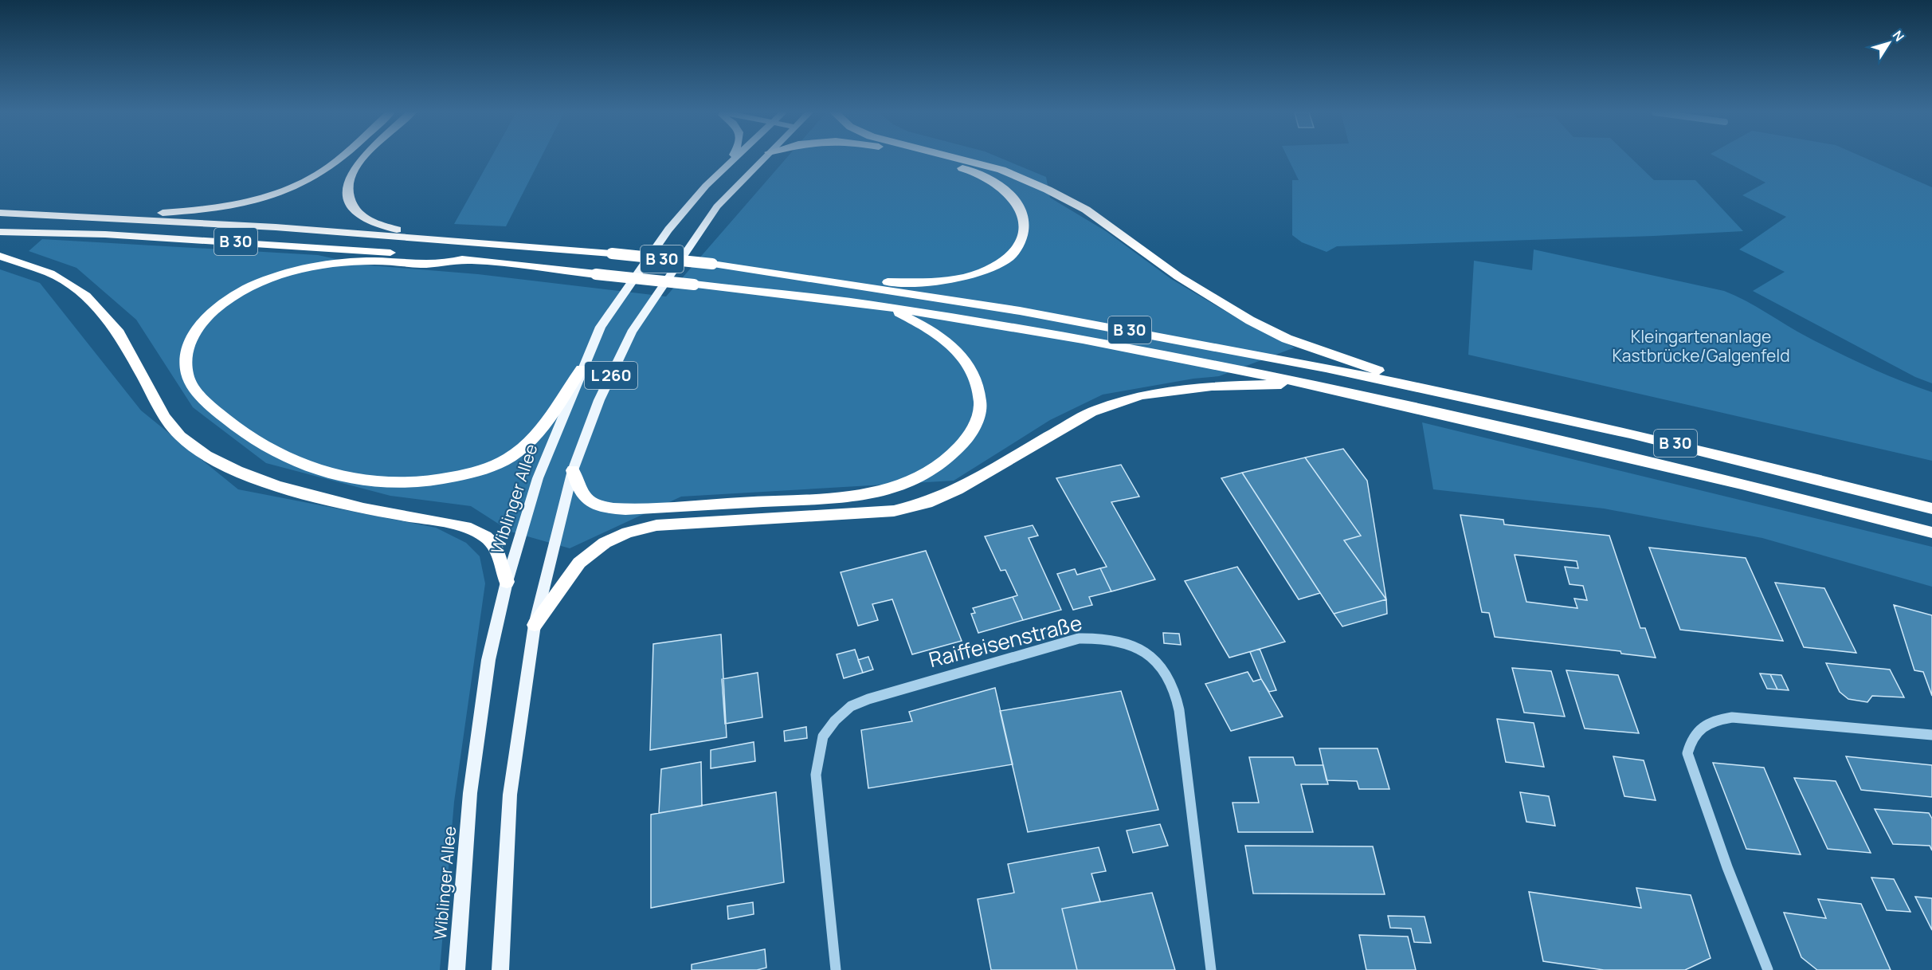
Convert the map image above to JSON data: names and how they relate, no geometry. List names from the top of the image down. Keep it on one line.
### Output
{"streets":{"highway":["B 30"],"main road":["L 260","Wiblinger Allee"],"street":["Raiffeisenstraße"]},"crossings":[["L 260","Wiblinger Allee"]],"parks":["Kleingartenanlage Kastbrücke/Galgenfeld"],"north":"top right"}
